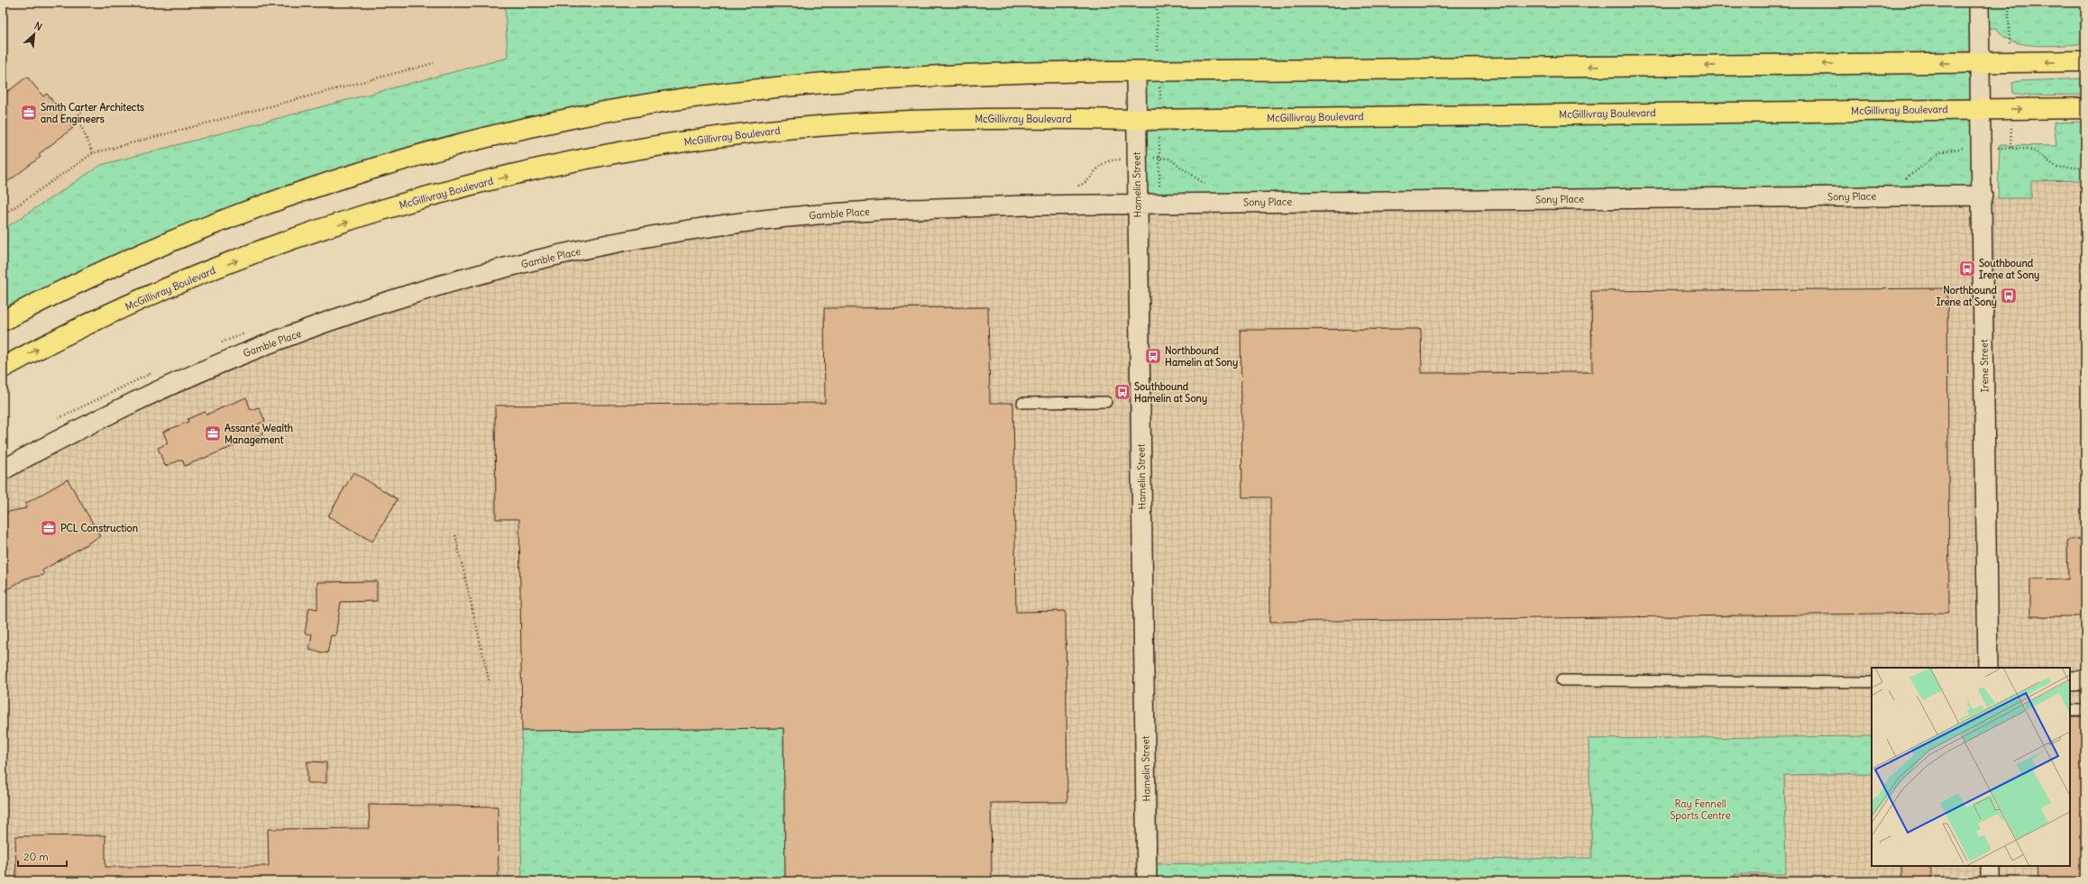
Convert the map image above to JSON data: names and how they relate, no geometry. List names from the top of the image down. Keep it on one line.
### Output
{"streets":{"main road":["McGillivray Boulevard"],"street":["Hamelin Street","Sony Place","Gamble Place","Irene Street"]},"crossings":[["McGillivray Boulevard","Hamelin Street"],["McGillivray Boulevard","Irene Street"],["Hamelin Street","Sony Place"],["Hamelin Street","Gamble Place"],["Sony Place","Gamble Place"],["Sony Place","Irene Street"]],"parks":["Ray Fennell Sports Centre"],"places":{"office":["Smith Carter Architects and Engineers","Assante Wealth Management","PCL Construction"],"bus stop":["Southbound Irene at Sony","Northbound Irene at Sony","Northbound Hamelin at Sony","Southbound Hamelin at Sony"]},"scale_bar":"20 m","north":"top right"}
